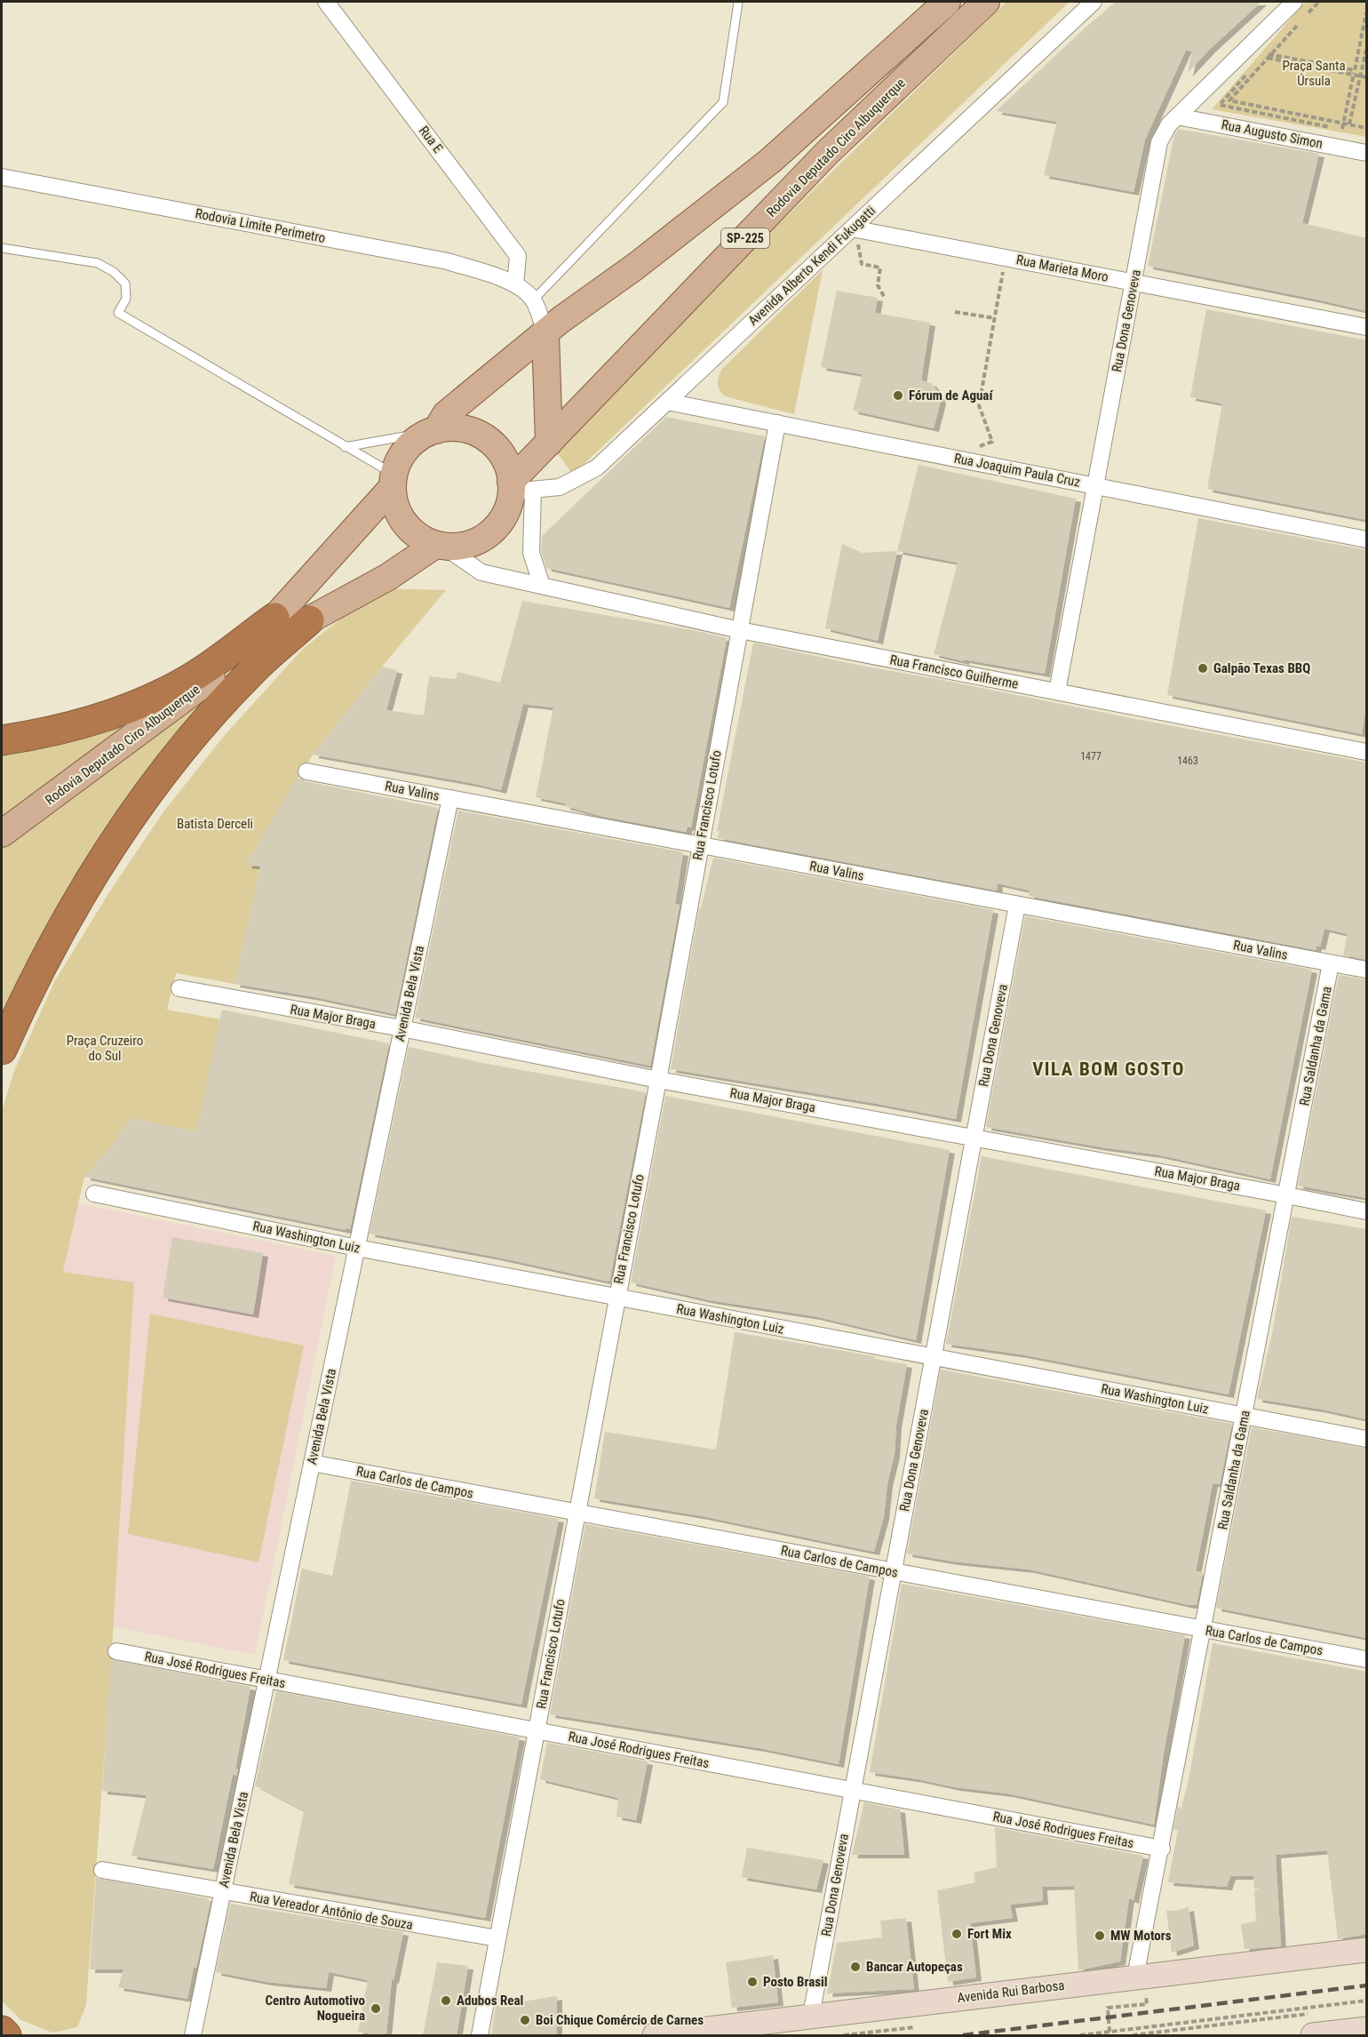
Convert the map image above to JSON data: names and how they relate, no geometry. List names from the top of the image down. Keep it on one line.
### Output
{"streets":{"main road":["Rodovia Deputado Ciro Albuquerque","SP-225","Avenida Rui Barbosa"],"street":["Rua Augusto Simon","Rua E","Rodovia Limite Perimetro","Avenida Alberto Kendi Fukugatti","Rua Marieta Moro","Rua Dona Genoveva","Rua Joaquim Paula Cruz","Rua Francisco Guilherme","Rua Valins","Rua Francisco Lotufo","Avenida Bela Vista","Rua Major Braga","Rua Saldanha da Gama","Rua Washington Luiz","Rua Carlos de Campos","Rua José Rodrigues Freitas","Rua Vereador Antônio de Souza"]},"crossings":[["Rua Augusto Simon","Rua Dona Genoveva"],["Rua E","Rodovia Limite Perimetro"],["Rodovia Deputado Ciro Albuquerque","Avenida Alberto Kendi Fukugatti"],["Rodovia Deputado Ciro Albuquerque","Rua Francisco Guilherme"],["Avenida Alberto Kendi Fukugatti","Rua Marieta Moro"],["Avenida Alberto Kendi Fukugatti","Rua Joaquim Paula Cruz"],["Avenida Alberto Kendi Fukugatti","Rua Francisco Guilherme"],["Rua Marieta Moro","Rua Dona Genoveva"],["Rua Dona Genoveva","Rua Joaquim Paula Cruz"],["Rua Dona Genoveva","Rua Francisco Guilherme"],["Rua Dona Genoveva","Rua Valins"],["Rua Dona Genoveva","Rua Major Braga"],["Rua Dona Genoveva","Rua Washington Luiz"],["Rua Dona Genoveva","Rua Carlos de Campos"],["Rua Dona Genoveva","Rua José Rodrigues Freitas"],["Rua Dona Genoveva","Avenida Rui Barbosa"],["Rua Joaquim Paula Cruz","Rua Francisco Lotufo"],["Rua Francisco Guilherme","Rua Francisco Lotufo"],["Rua Valins","Rua Francisco Lotufo"],["Rua Valins","Avenida Bela Vista"],["Rua Valins","Rua Saldanha da Gama"],["Rua Francisco Lotufo","Rua Major Braga"],["Rua Francisco Lotufo","Rua Washington Luiz"],["Rua Francisco Lotufo","Rua Carlos de Campos"],["Rua Francisco Lotufo","Rua José Rodrigues Freitas"],["Rua Francisco Lotufo","Rua Vereador Antônio de Souza"],["Avenida Bela Vista","Rua Major Braga"],["Avenida Bela Vista","Rua Washington Luiz"],["Avenida Bela Vista","Rua Carlos de Campos"],["Avenida Bela Vista","Rua José Rodrigues Freitas"],["Avenida Bela Vista","Rua Vereador Antônio de Souza"],["Rua Major Braga","Rua Saldanha da Gama"],["Rua Saldanha da Gama","Rua Washington Luiz"],["Rua Saldanha da Gama","Rua Carlos de Campos"],["Rua Saldanha da Gama","Rua José Rodrigues Freitas"],["Rua Saldanha da Gama","Avenida Rui Barbosa"]],"districts":["VILA BOM GOSTO"],"parks":["Praça Santa Úrsula","Batista Derceli","Praça Cruzeiro do Sul"],"places":["Fórum de Aguaí","Galpão Texas BBQ","Fort Mix","MW Motors","Bancar Autopeças","Posto Brasil","Adubos Real","Centro Automotivo Nogueira","Boi Chique Comércio de Carnes"],"house_numbers":["1477","1463"]}
